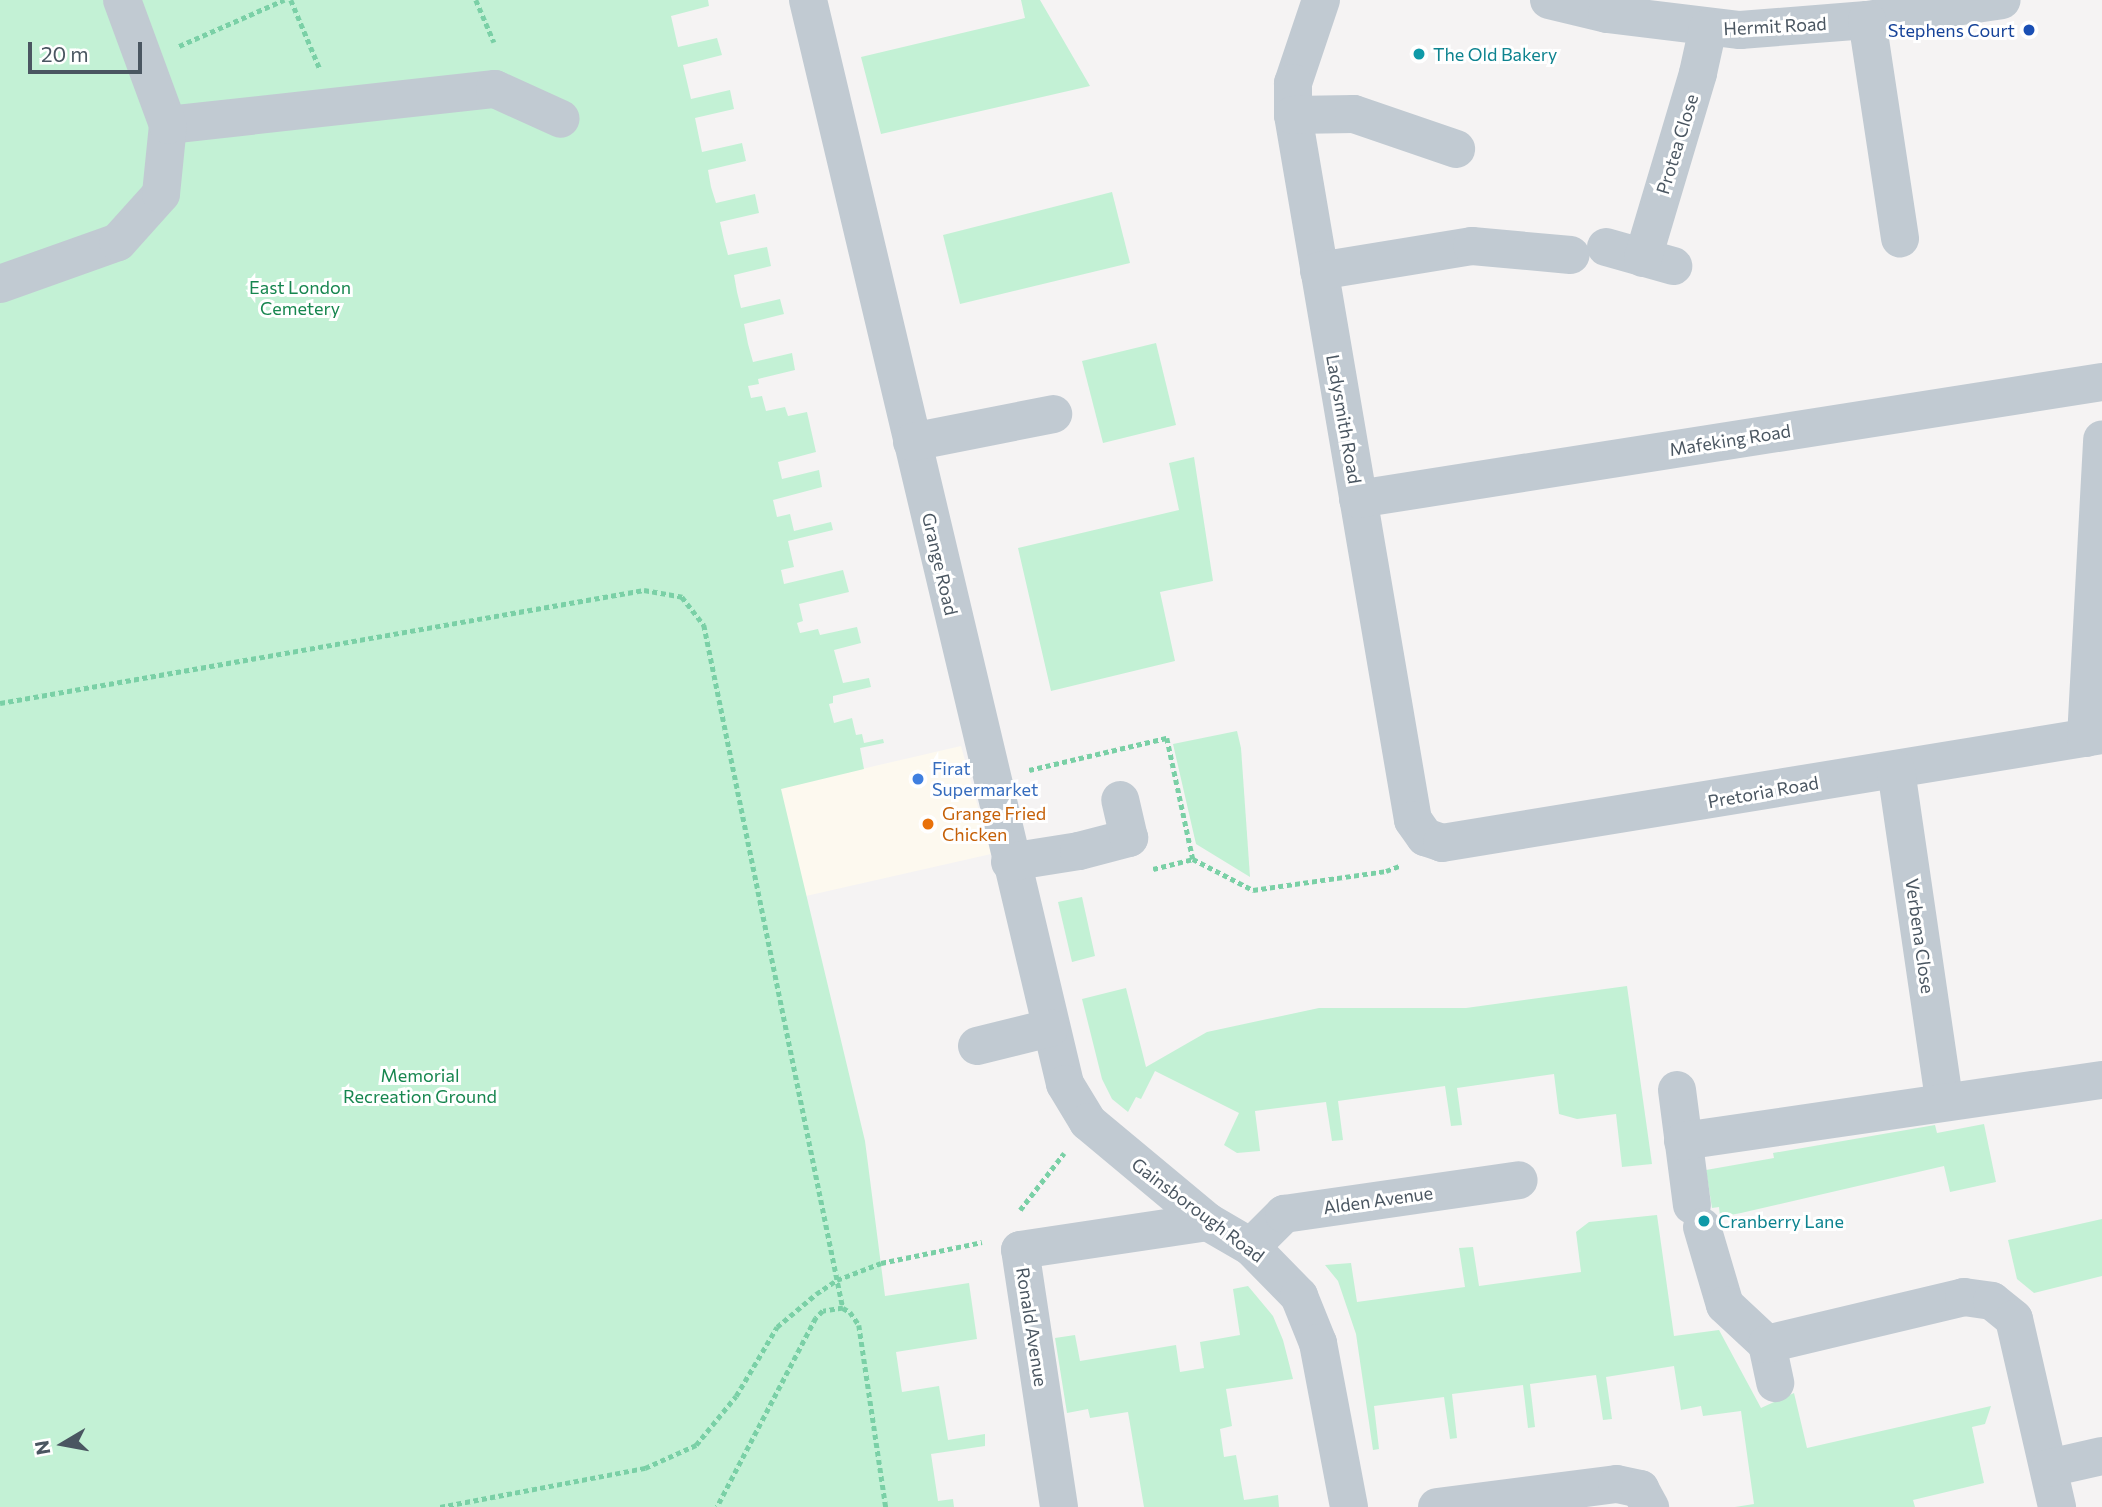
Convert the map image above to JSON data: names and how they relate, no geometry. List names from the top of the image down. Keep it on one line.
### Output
{"streets":{"street":["Hermit Road","Protea Close","Ladysmith Road","Mafeking Road","Grange Road","Pretoria Road","Verbena Close","Alden Avenue","Gainsborough Road","Ronald Avenue"]},"crossings":[["Hermit Road","Protea Close"],["Protea Close","Ladysmith Road"],["Ladysmith Road","Mafeking Road"],["Ladysmith Road","Pretoria Road"],["Grange Road","Gainsborough Road"],["Pretoria Road","Verbena Close"],["Alden Avenue","Gainsborough Road"],["Gainsborough Road","Ronald Avenue"]],"parks":["East London Cemetery","Memorial Recreation Ground"],"places":["Stephens Court","The Old Bakery","Firat Supermarket","Grange Fried Chicken","Cranberry Lane"],"scale_bar":"20 m","north":"left"}
